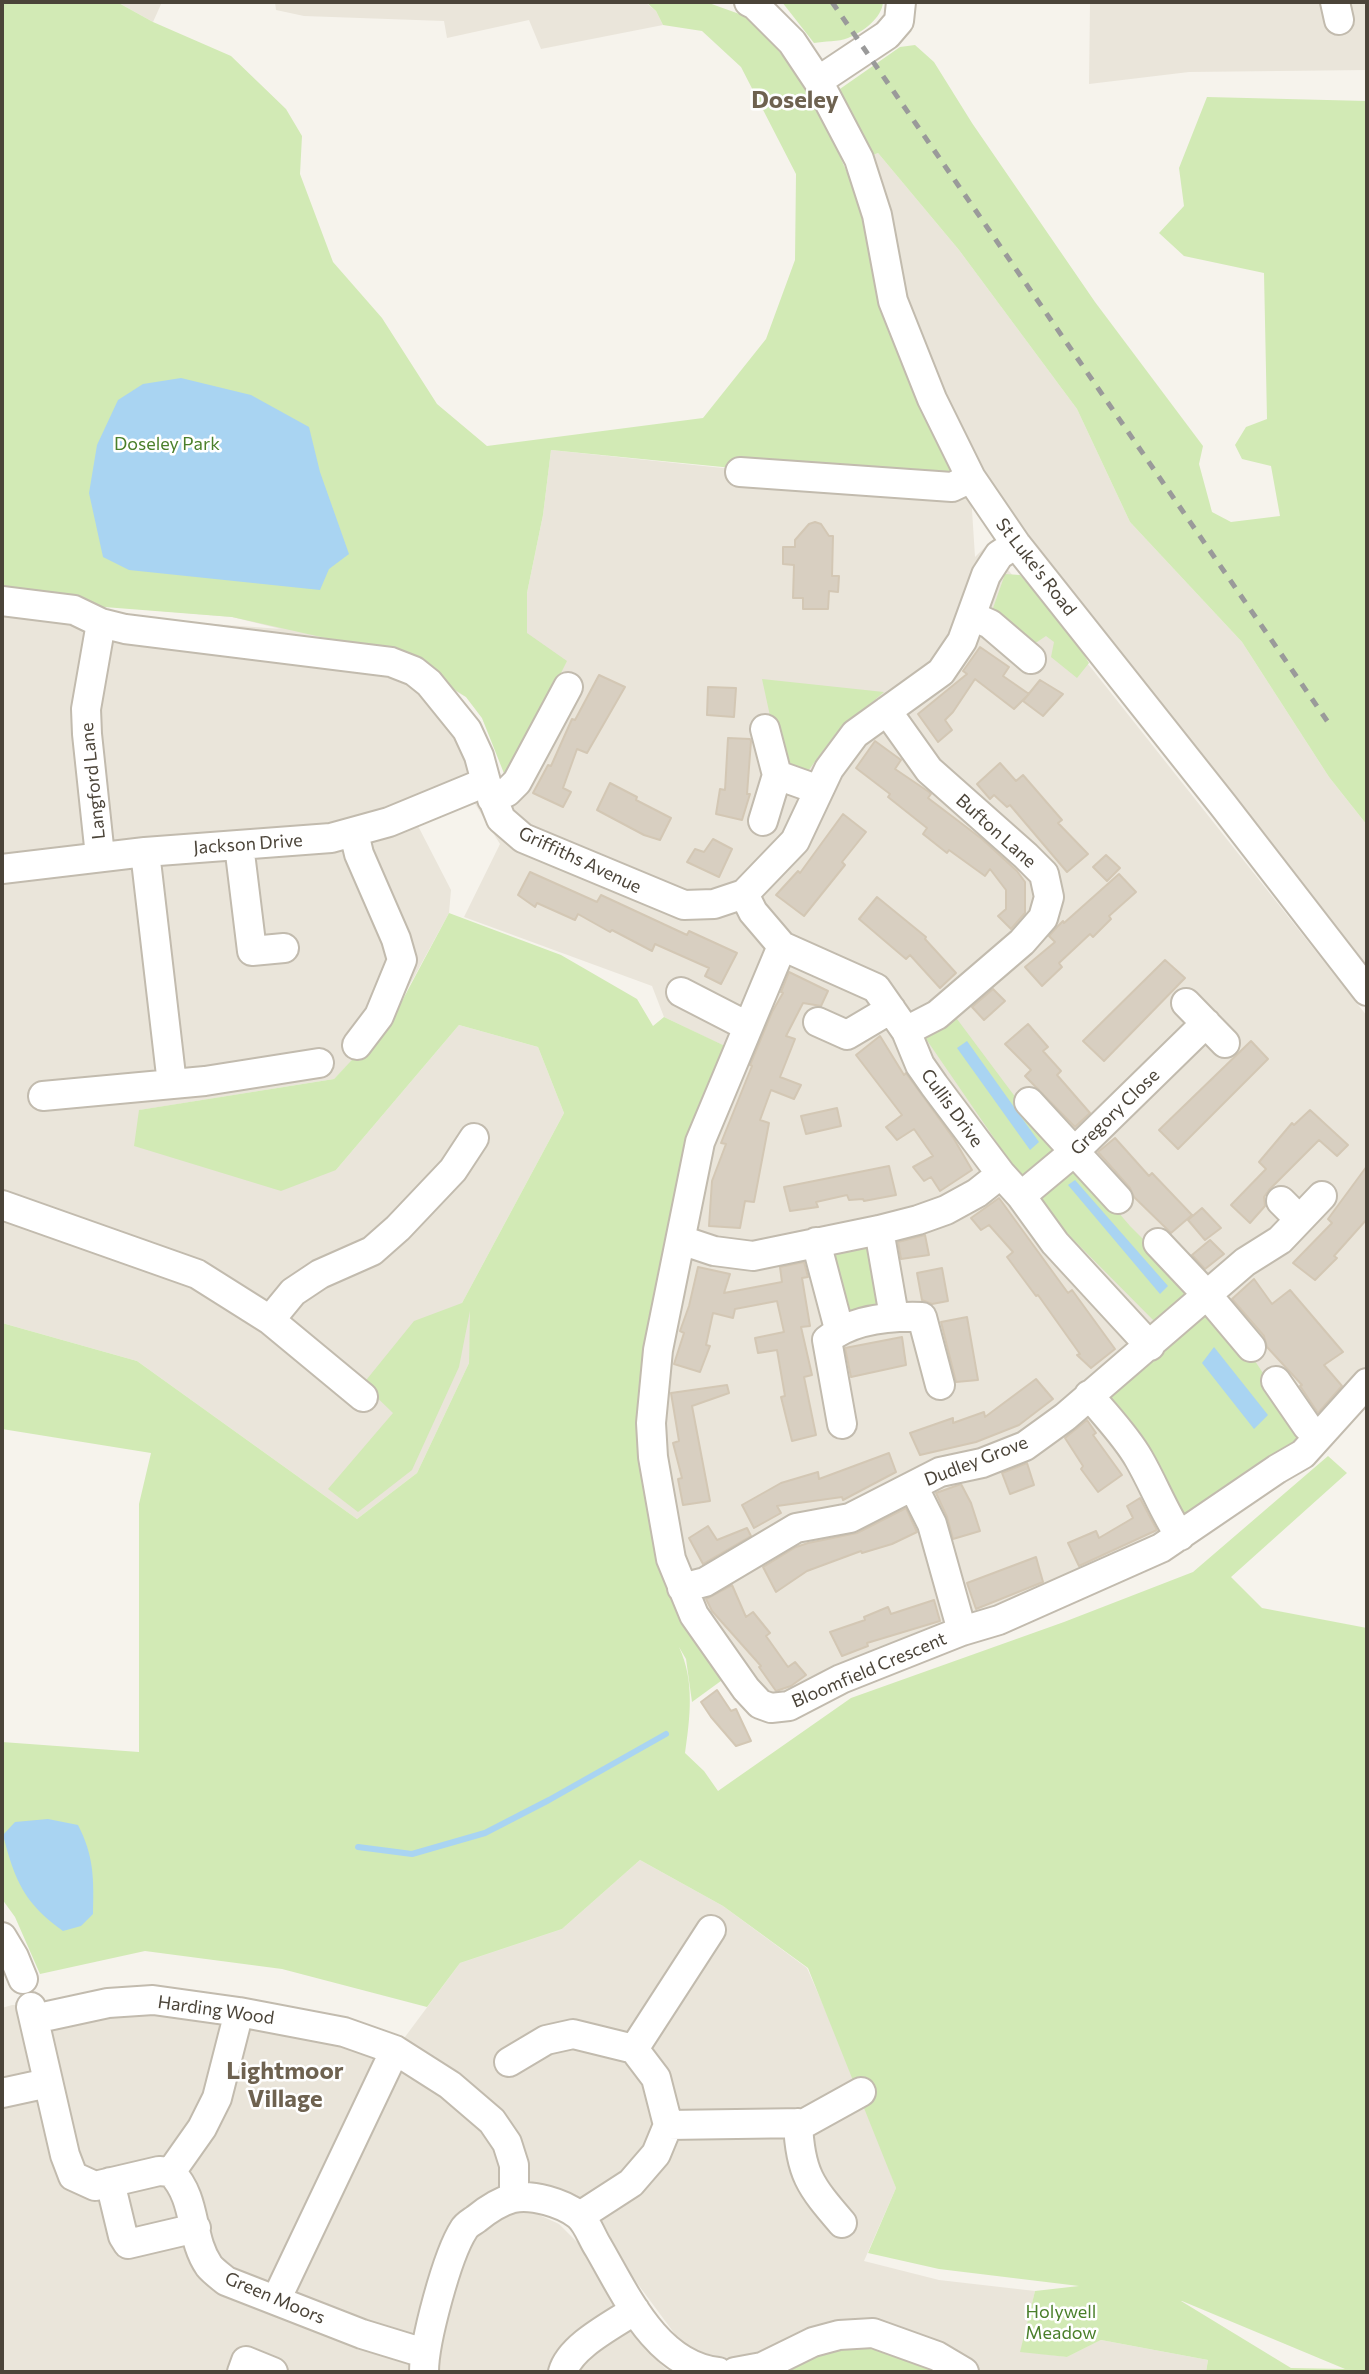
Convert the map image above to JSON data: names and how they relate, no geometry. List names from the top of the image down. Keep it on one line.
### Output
{"streets":{"street":["St Luke's Road","Langford Lane","Bufton Lane","Jackson Drive","Griffiths Avenue","Cullis Drive","Gregory Close","Dudley Grove","Bloomfield Crescent","Harding Wood","Green Moors"]},"crossings":[["St Luke's Road","Griffiths Avenue"],["Langford Lane","Jackson Drive"],["Langford Lane","Griffiths Avenue"],["Bufton Lane","Griffiths Avenue"],["Bufton Lane","Cullis Drive"],["Jackson Drive","Griffiths Avenue"],["Griffiths Avenue","Cullis Drive"],["Cullis Drive","Gregory Close"],["Cullis Drive","Dudley Grove"],["Cullis Drive","Bloomfield Crescent"],["Dudley Grove","Bloomfield Crescent"]],"districts":["Doseley","Lightmoor Village"],"parks":["Doseley Park","Holywell Meadow"]}
